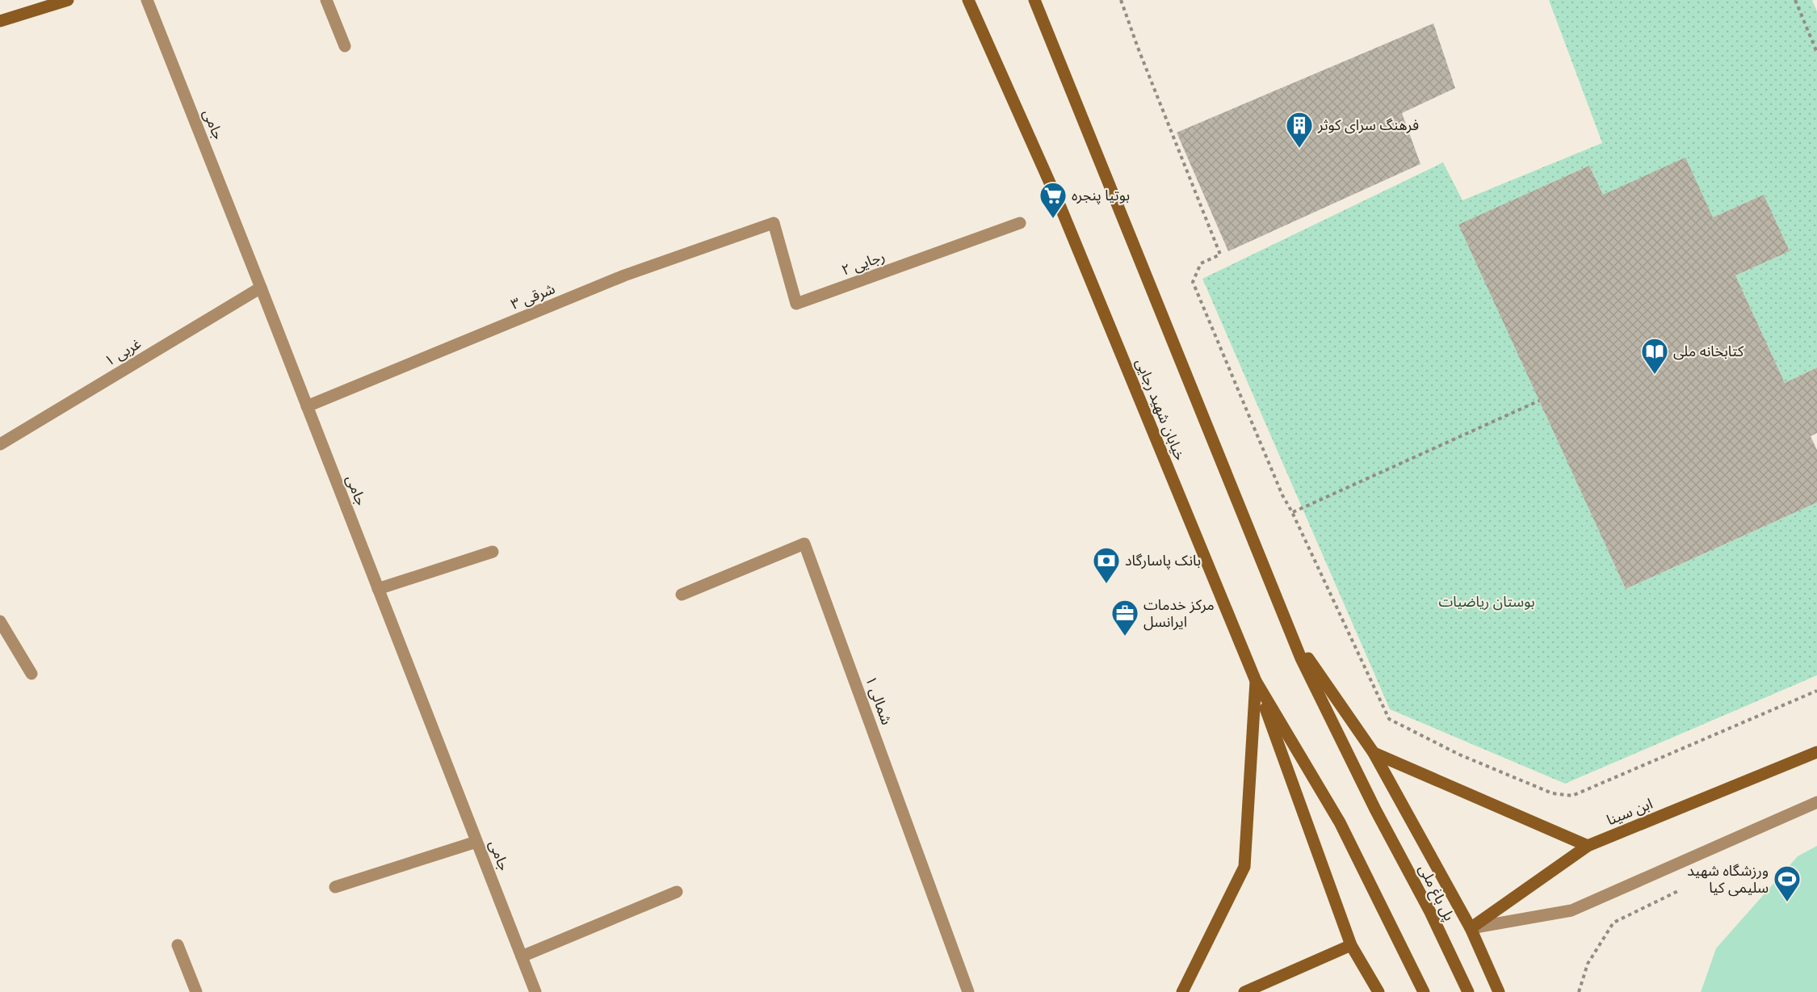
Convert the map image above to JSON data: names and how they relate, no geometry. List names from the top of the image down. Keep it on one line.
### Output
{"streets":{"main road":["خیابان شهید رجایی","ابن سینا","پل باغ ملی"],"street":["جامی","رجایی ۲","شرقی ۳","غربی ۱","شمالی ۱"]},"crossings":[["جامی","شرقی ۳"],["جامی","غربی ۱"],["رجایی ۲","شرقی ۳"]],"parks":["بوستان ریاضیات"],"places":{"building":["فرهنگ سرای کوثر"],"supermarket":["بوتیا پنجره"],"library":["کتابخانه ملی"],"bank":["بانک پاسارگاد"],"office":["مرکز خدمات ایرانسل"],"sports":["ورزشگاه شهید سلیمی کیا"]}}
